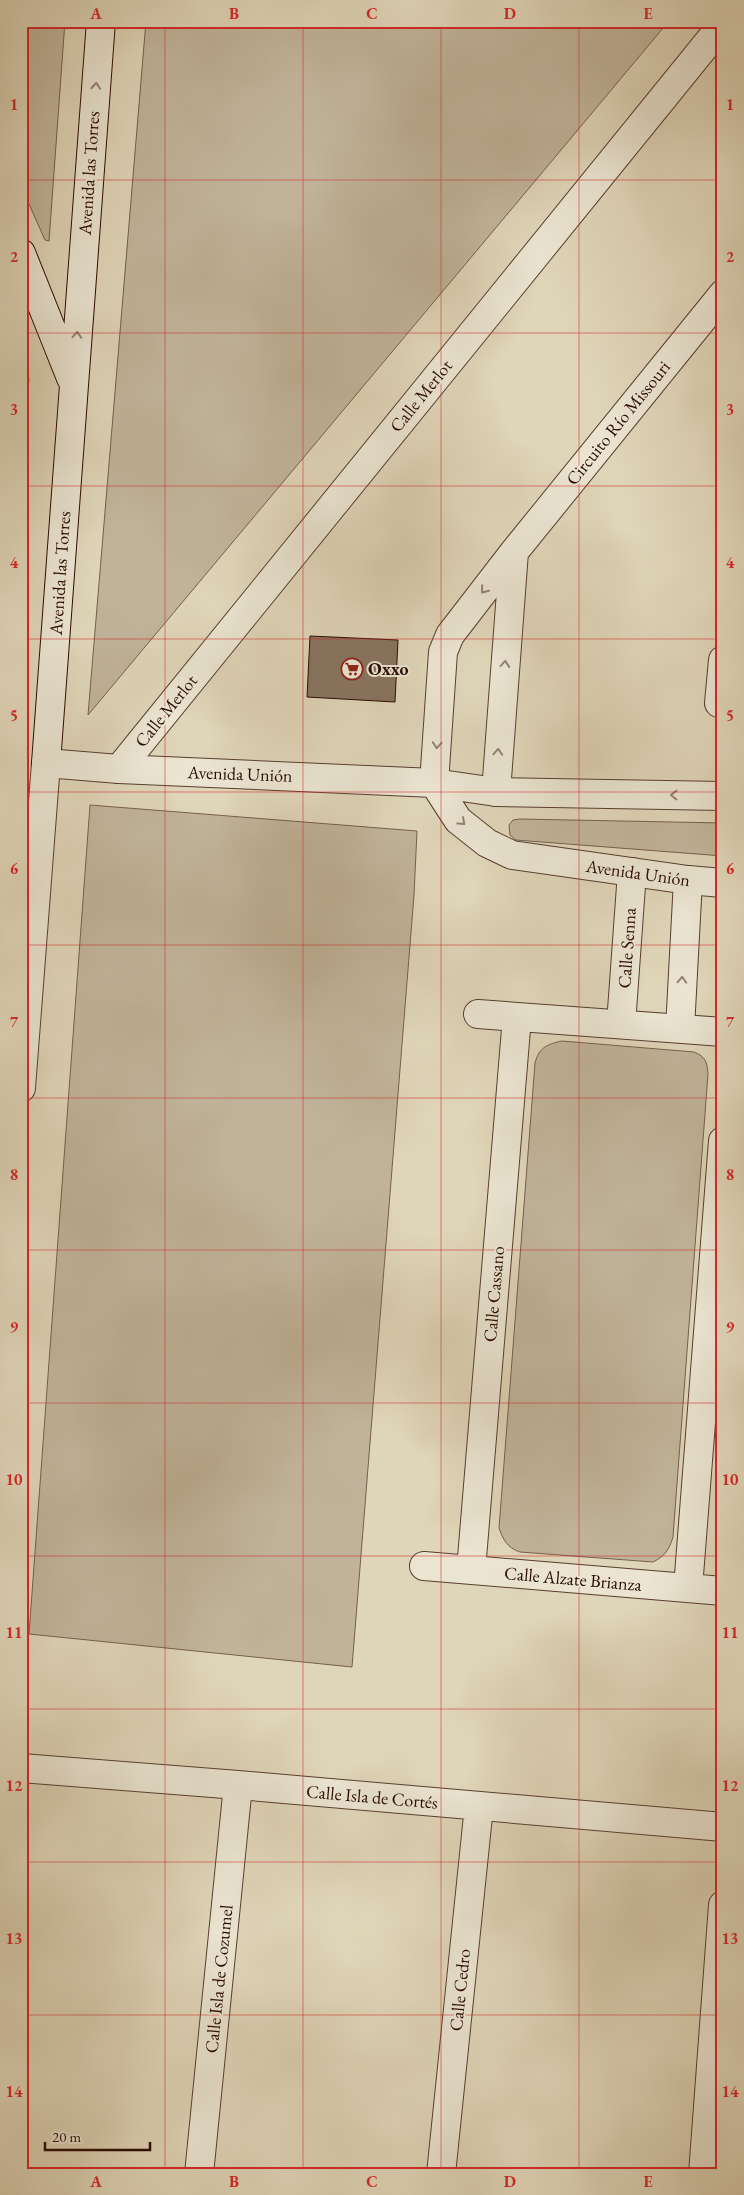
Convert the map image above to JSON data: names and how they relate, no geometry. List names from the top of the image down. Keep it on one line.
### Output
{"streets":{"street":["Avenida las Torres","Calle Merlot","Circuito Río Missouri","Avenida Unión","Calle Senna","Calle Cassano","Calle Alzate Brianza","Calle Isla de Cortés","Calle Isla de Cozumel","Calle Cedro"]},"crossings":[["Avenida las Torres","Avenida Unión"],["Calle Merlot","Avenida Unión"],["Circuito Río Missouri","Avenida Unión"],["Avenida Unión","Calle Senna"],["Calle Cassano","Calle Alzate Brianza"],["Calle Isla de Cortés","Calle Isla de Cozumel"],["Calle Isla de Cortés","Calle Cedro"]],"places":{"supermarket":["Oxxo"]},"scale_bar":"20 m","grid":{"columns":["A","B","C","D","E"],"rows":["1","2","3","4","5","6","7","8","9","10","11","12","13","14"]}}
